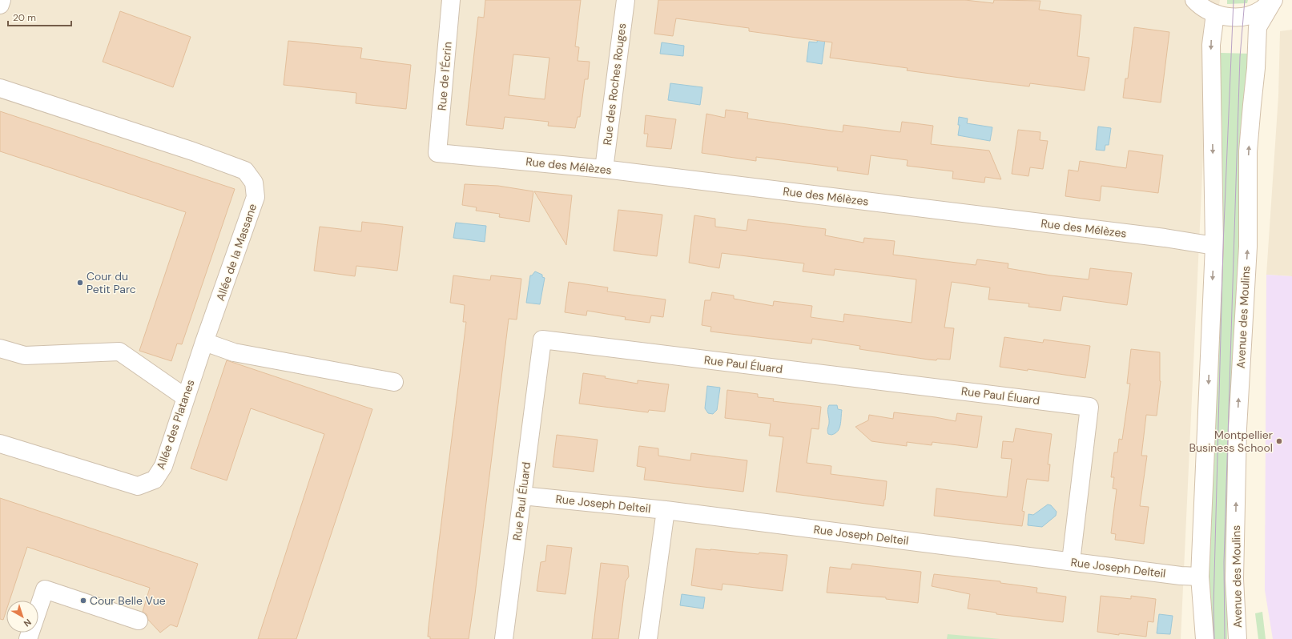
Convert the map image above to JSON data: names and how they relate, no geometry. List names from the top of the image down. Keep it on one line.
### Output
{"streets":{"street":["Rue de l'Écrin","Rue des Roches Rouges","Rue des Mélèzes","Allée de la Massane","Avenue des Moulins","Rue Paul Éluard","Allée des Platanes","Rue Joseph Delteil"]},"crossings":[["Rue de l'Écrin","Rue des Mélèzes"],["Rue des Roches Rouges","Rue des Mélèzes"],["Allée de la Massane","Allée des Platanes"],["Rue Paul Éluard","Rue Joseph Delteil"]],"places":["Cour du Petit Parc","Montpellier Business School","Cour Belle Vue"],"scale_bar":"20 m","north":"bottom right"}
